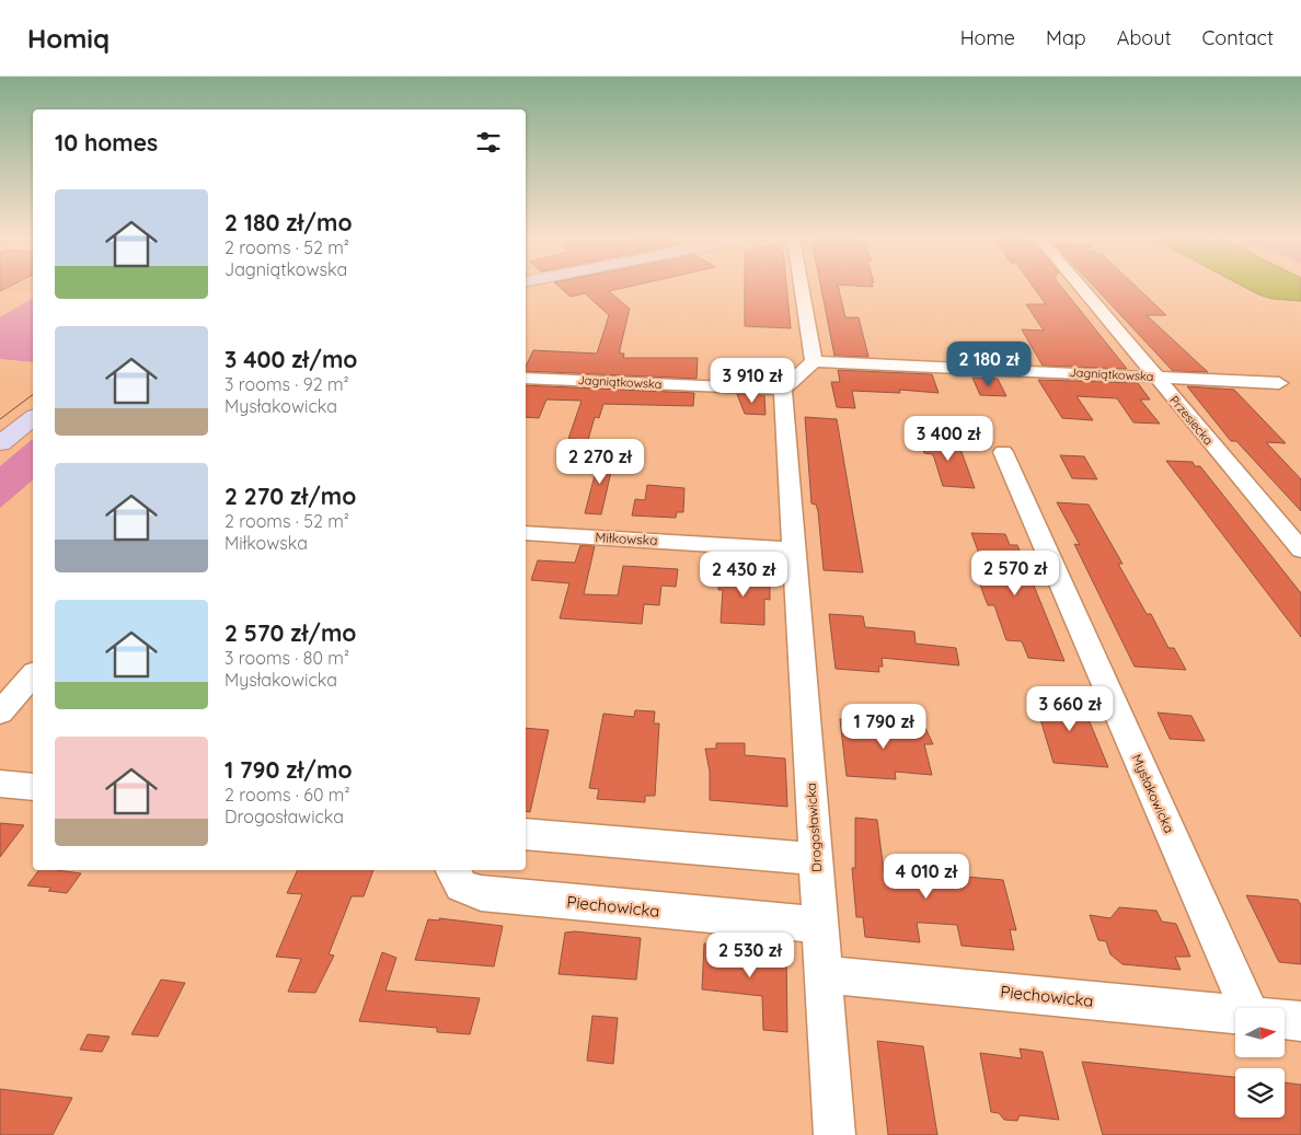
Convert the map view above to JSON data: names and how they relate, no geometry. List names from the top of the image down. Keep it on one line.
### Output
{"streets":{"street":["Jagniątkowska","Przesiecka","Miłkowska","Mysłakowicka","Drogosławicka","Piechowicka"]},"crossings":[["Jagniątkowska","Przesiecka"],["Jagniątkowska","Drogosławicka"],["Miłkowska","Drogosławicka"],["Drogosławicka","Piechowicka"]],"north":"right","page":{"header":"Homiq","nav":["Home","Map","About","Contact"],"heading":"10 homes","list":[{"name":"2 180 zł/mo","note":"2 rooms · 52 m² · Jagniątkowska"},{"name":"3 400 zł/mo","note":"3 rooms · 92 m² · Mysłakowicka"},{"name":"2 270 zł/mo","note":"2 rooms · 52 m² · Miłkowska"},{"name":"2 570 zł/mo","note":"3 rooms · 80 m² · Mysłakowicka"},{"name":"1 790 zł/mo","note":"2 rooms · 60 m² · Drogosławicka"}],"price":["2 180 zł","3 910 zł","3 400 zł","2 270 zł","2 570 zł","2 430 zł","3 660 zł","1 790 zł","4 010 zł","2 530 zł"]}}
